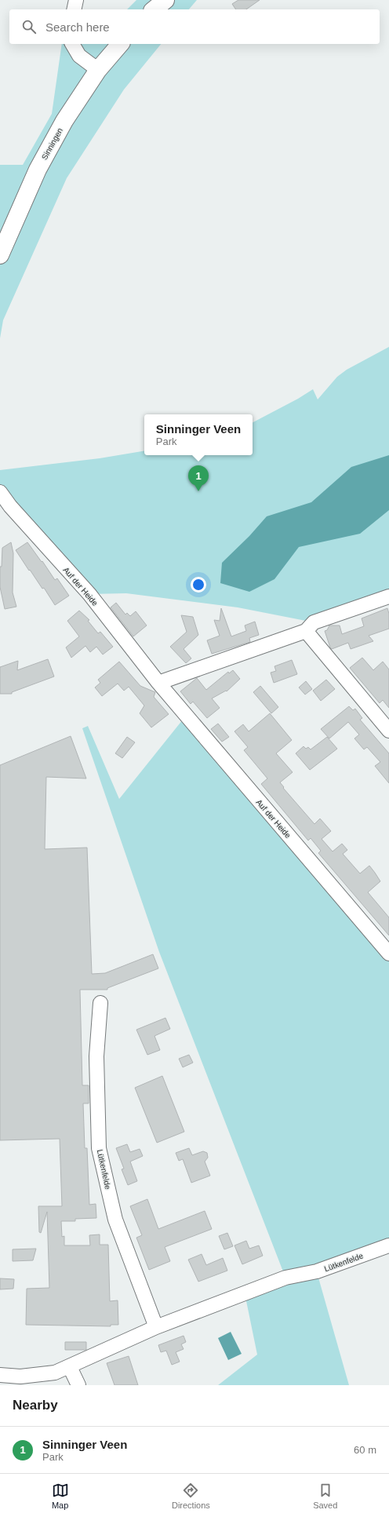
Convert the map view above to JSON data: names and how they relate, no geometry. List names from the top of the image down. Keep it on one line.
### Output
{"streets":{"main road":["Sinningen"],"street":["Auf der Heide","Lütkenfelde"]},"page":{"search":"Search here","popup":["Sinninger Veen","Park"],"pins":"1","heading":"Nearby","list":[{"mark":"1","name":"Sinninger Veen","note":"Park","value":"60 m"}],"nav":["Map","Directions","Saved"]}}
